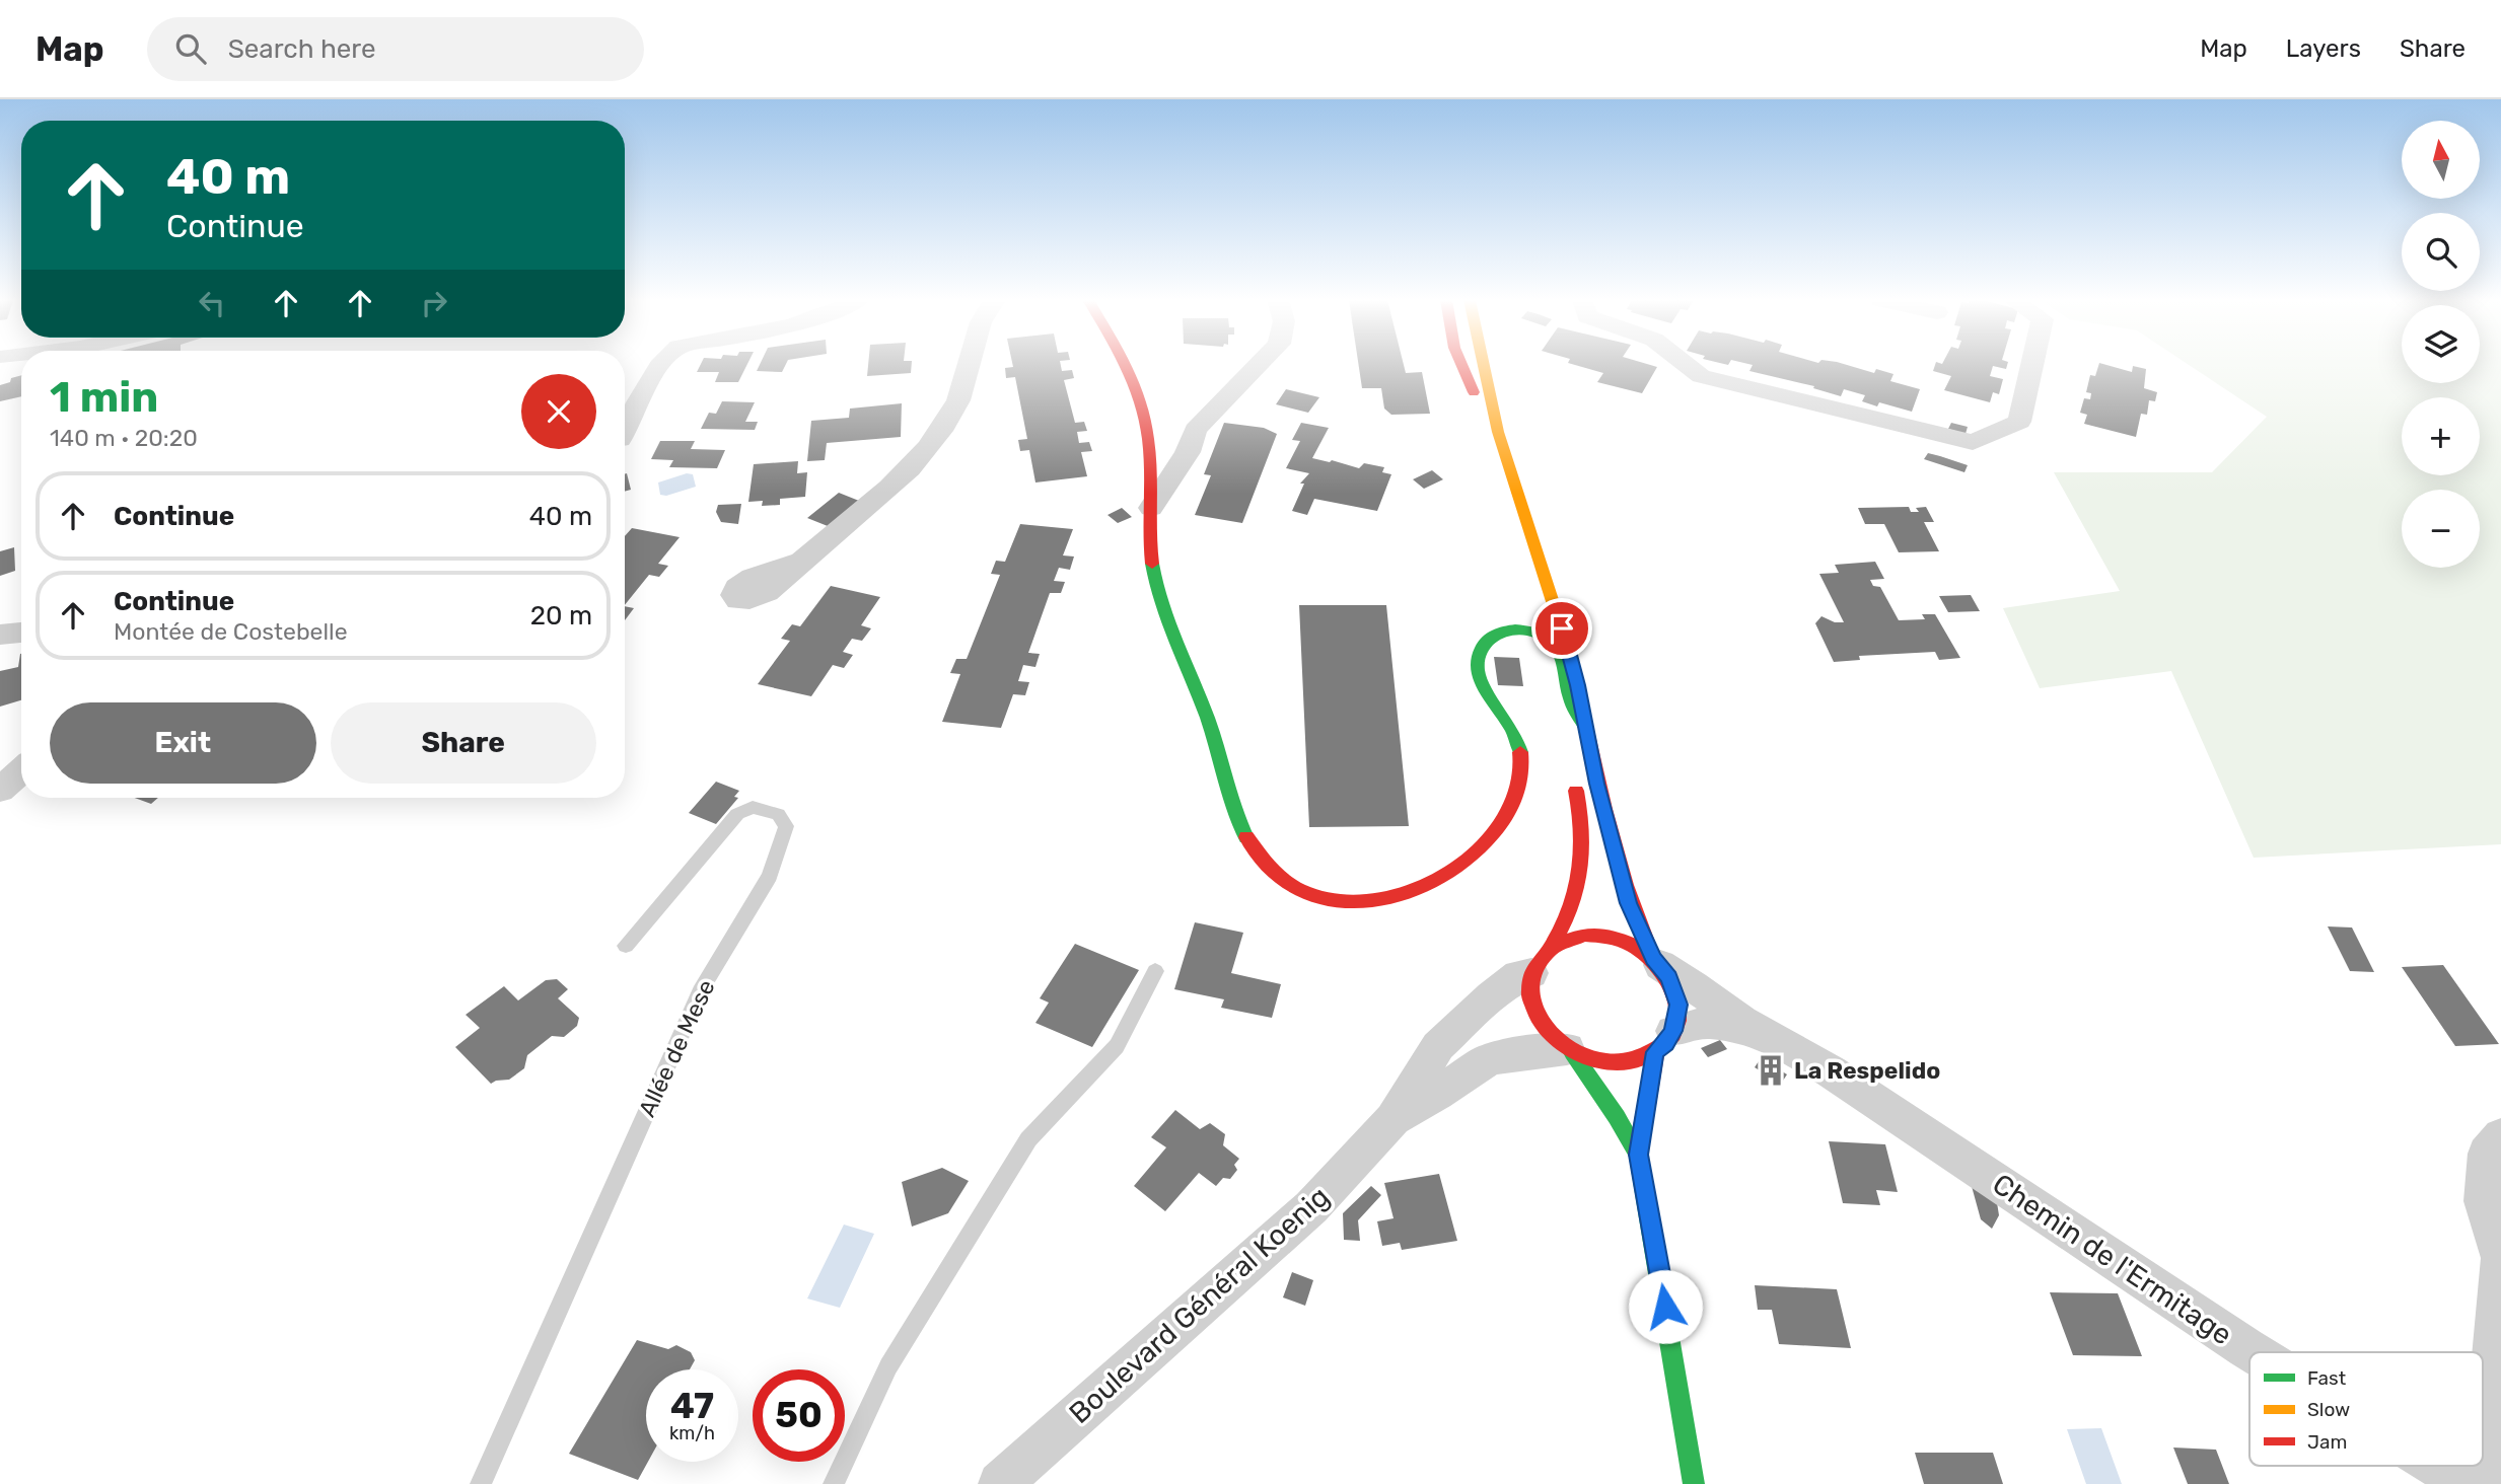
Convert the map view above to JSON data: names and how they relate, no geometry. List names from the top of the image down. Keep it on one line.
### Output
{"streets":{"street":["Chemin de l'Ermitage","Boulevard Général Koenig"],"lane":["Allée de Mese"]},"crossings":[["Chemin de l'Ermitage","Boulevard Général Koenig"]],"places":{"building":["La Respelido"]},"legend":["Fast","Slow","Jam"],"north":"top","page":{"header":"Map","search":"Search here","nav":["Map","Layers","Share"],"map_buttons":["+","−"],"turn":["40 m","Continue"],"heading":["1 min","140 m · 20:20"],"list":[{"name":"Continue","value":"40 m"},{"name":"Continue","note":"Montée de Costebelle","value":"20 m"}],"buttons":["Exit","Share"],"speed":"47 km/h","limit":"50"}}
